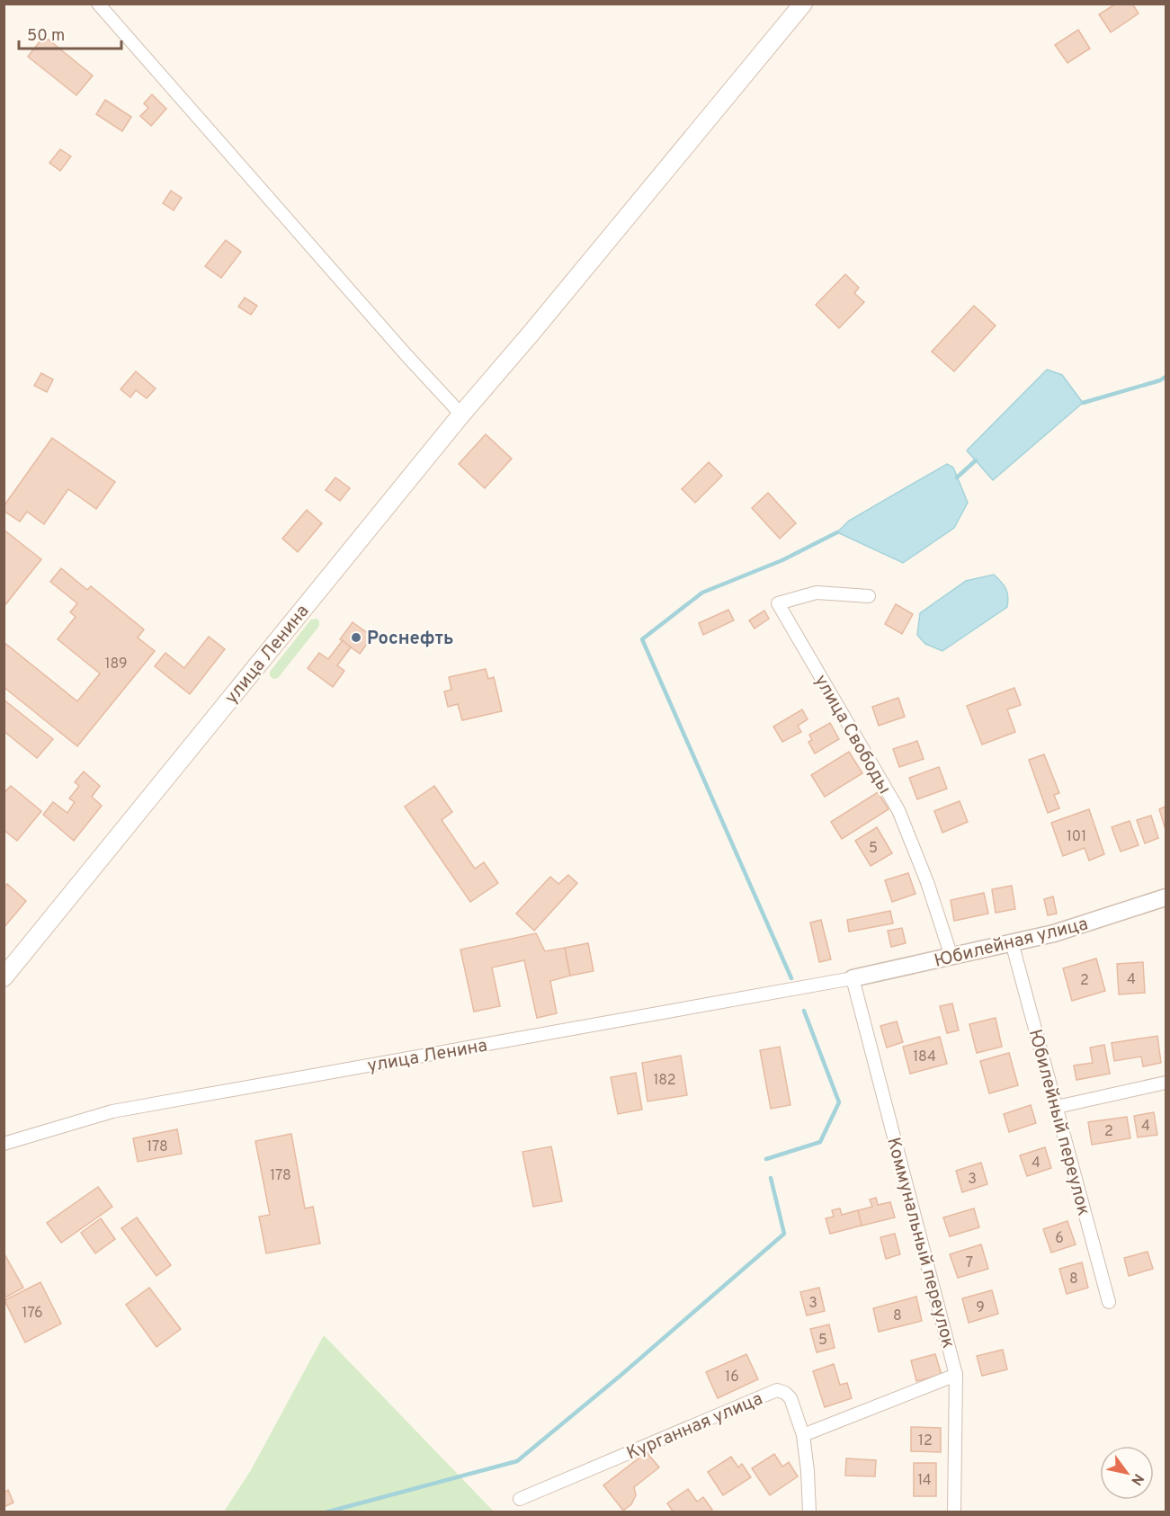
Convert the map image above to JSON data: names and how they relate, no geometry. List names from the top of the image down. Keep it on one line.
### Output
{"streets":{"main road":["улица Ленина"],"street":["улица Свободы","Юбилейная улица","Юбилейный переулок","Коммунальный переулок","Курганная улица"]},"crossings":[["улица Ленина","Юбилейная улица"],["улица Ленина","Коммунальный переулок"],["улица Свободы","Юбилейная улица"],["Юбилейная улица","Юбилейный переулок"],["Юбилейная улица","Коммунальный переулок"]],"places":["Роснефть"],"house_numbers":["189","101","5","4","2","184","182","4","2","178","4","178","3","6","7","8","3","9","176","8","5","16","12","14"],"scale_bar":"50 m","north":"bottom right"}
